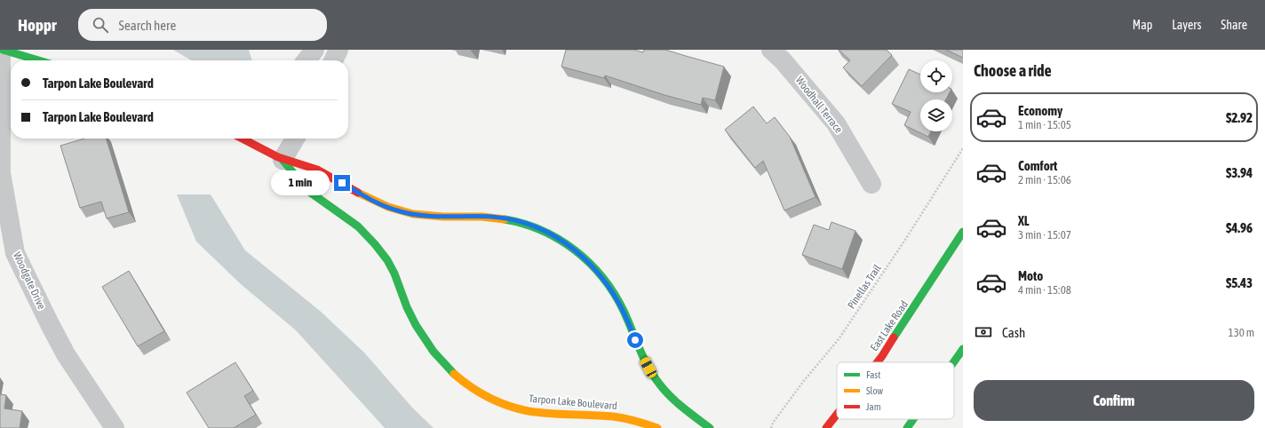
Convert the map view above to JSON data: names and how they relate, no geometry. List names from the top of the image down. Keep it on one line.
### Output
{"streets":{"street":["Woodhall Terrace","Woodgate Drive","East Lake Road","Tarpon Lake Boulevard"],"path":["Pinellas Trail"]},"legend":["Fast","Slow","Jam"],"page":{"header":"Hoppr","search":"Search here","nav":["Map","Layers","Share"],"heading":"Choose a ride","banner":["Tarpon Lake Boulevard","Tarpon Lake Boulevard"],"list":[{"name":"Economy","note":"1 min · 15:05","value":"$2.92"},{"name":"Comfort","note":"2 min · 15:06","value":"$3.94"},{"name":"XL","note":"3 min · 15:07","value":"$4.96"},{"name":"Moto","note":"4 min · 15:08","value":"$5.43"}],"bubble":"1 min","pay":["Cash","130 m"],"buttons":"Confirm"}}
